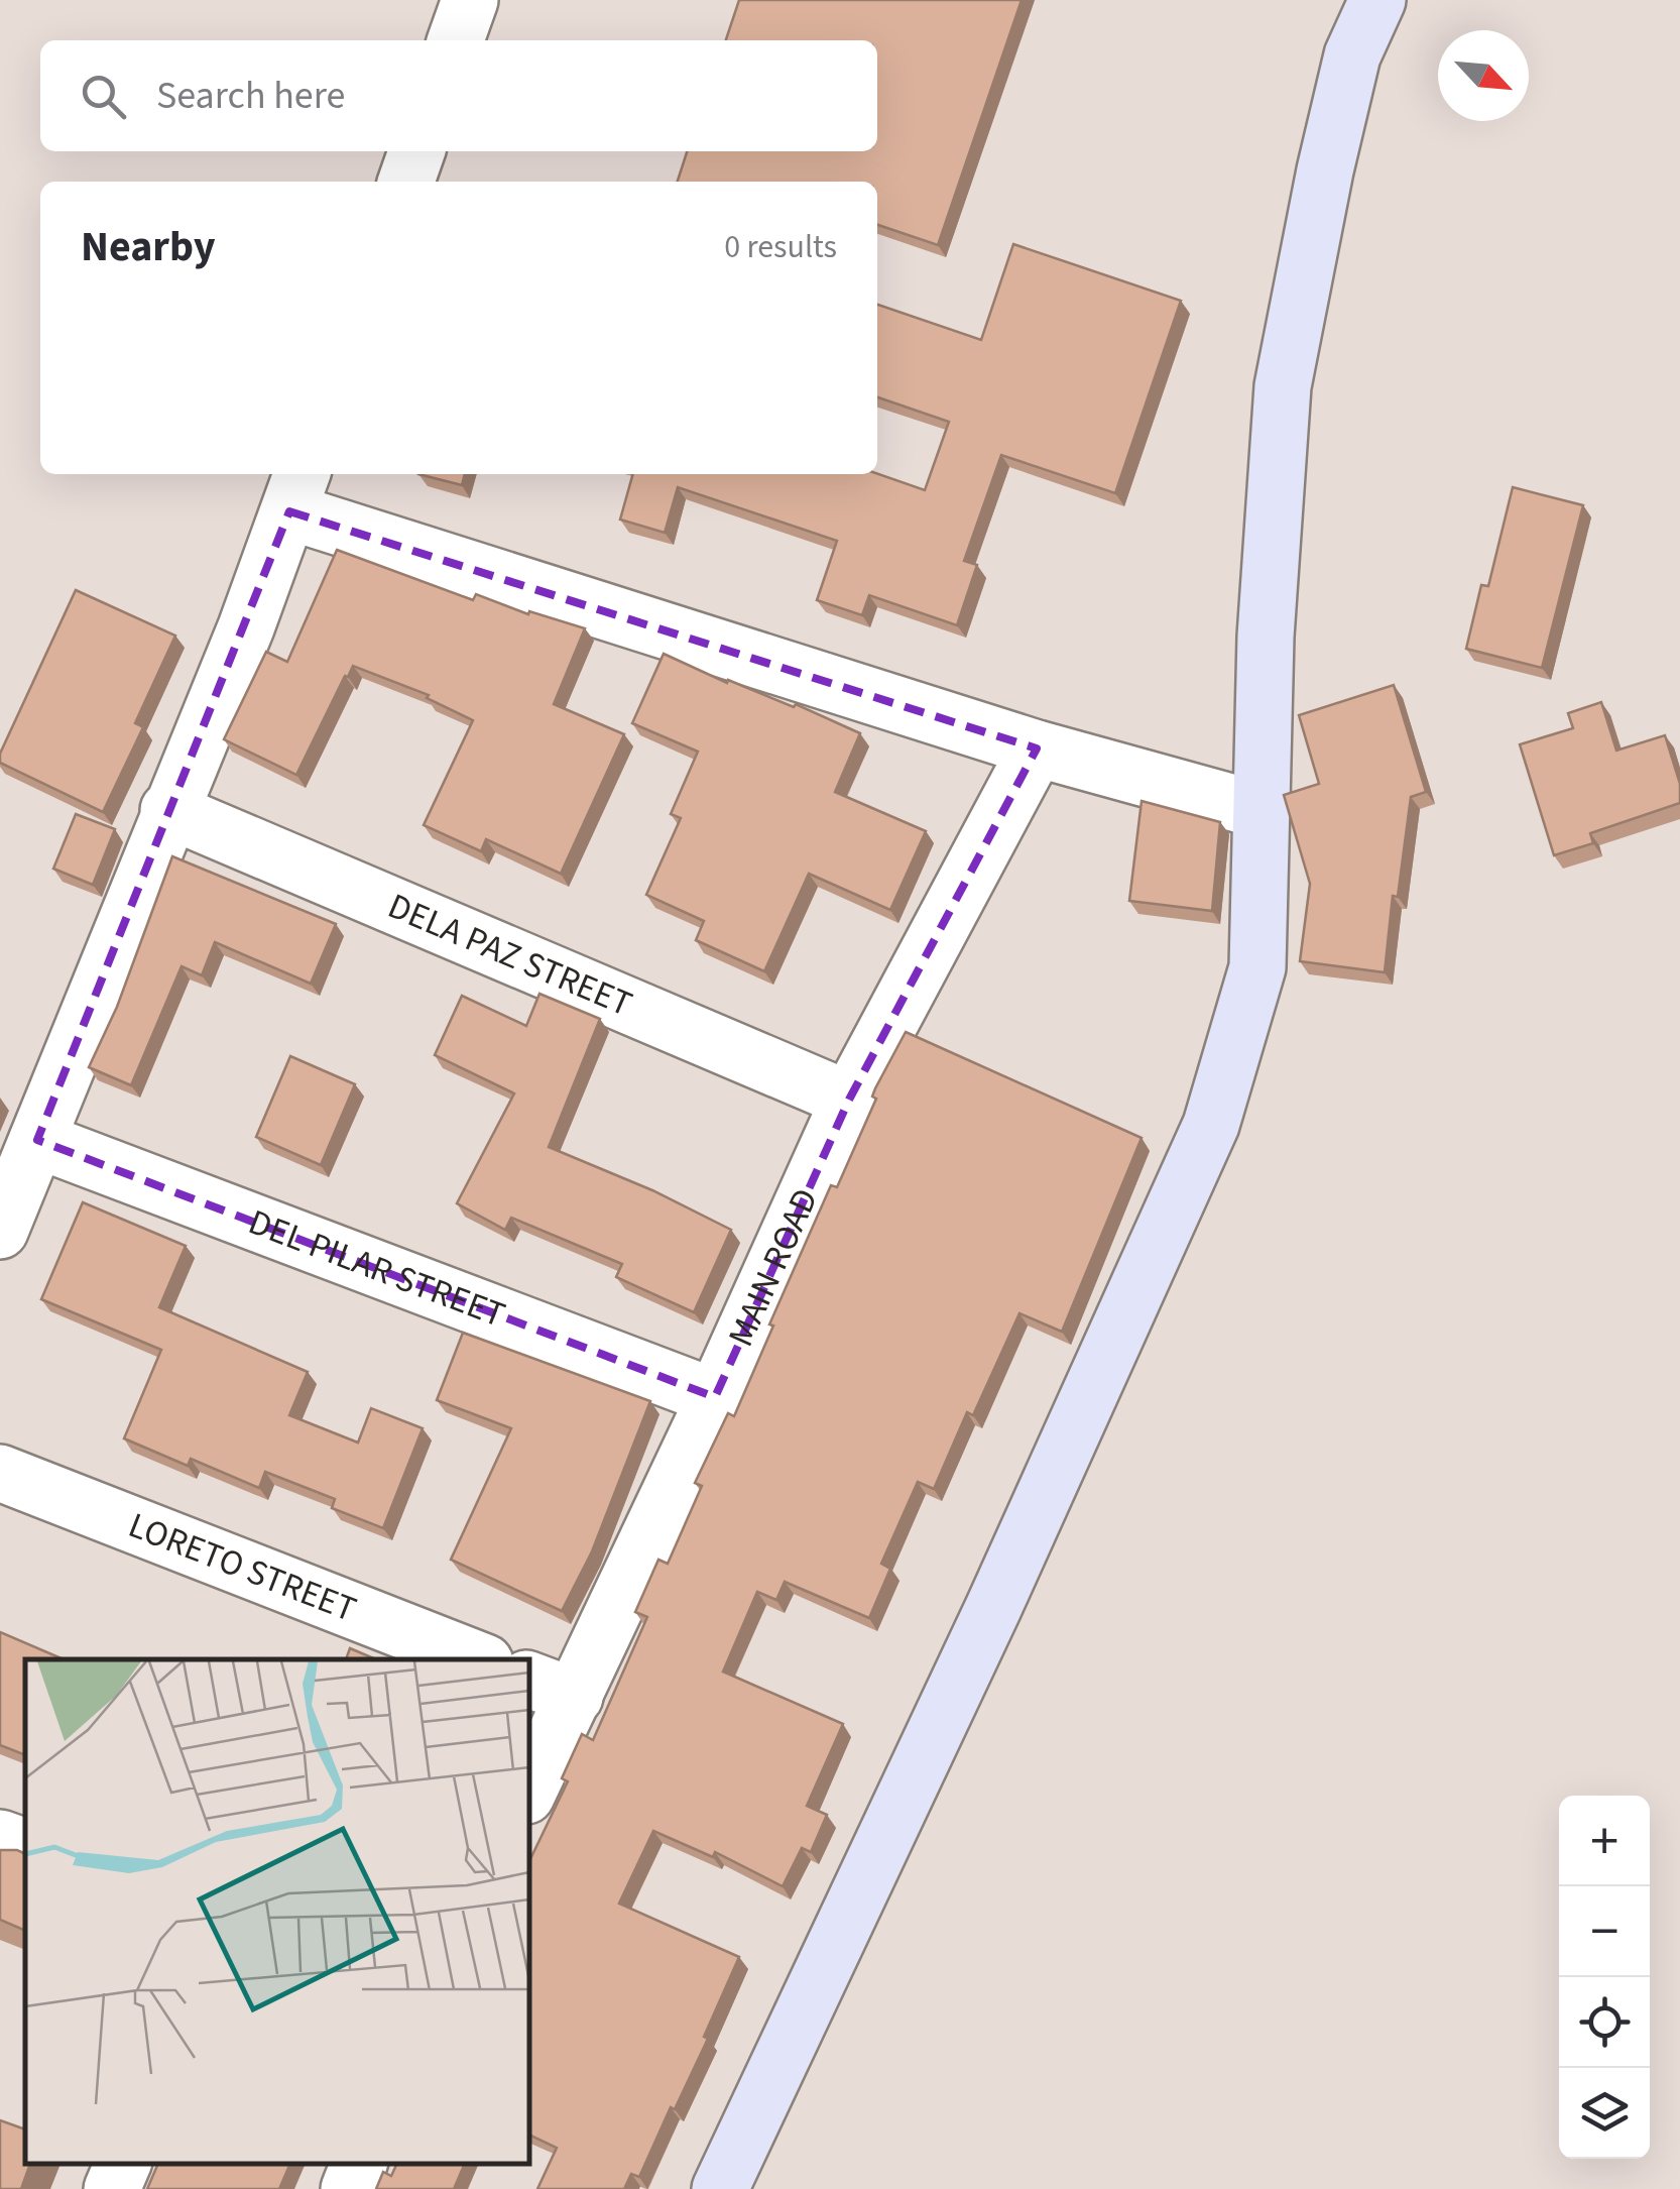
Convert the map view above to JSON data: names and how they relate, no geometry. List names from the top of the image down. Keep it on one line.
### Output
{"streets":{"street":["DELA PAZ STREET","MAIN ROAD","DEL PILAR STREET","LORETO STREET"]},"crossings":[["DELA PAZ STREET","MAIN ROAD"],["MAIN ROAD","DEL PILAR STREET"]],"north":"bottom right","page":{"search":"Search here","heading":["Nearby","0 results"],"map_buttons":["+","−"]}}
